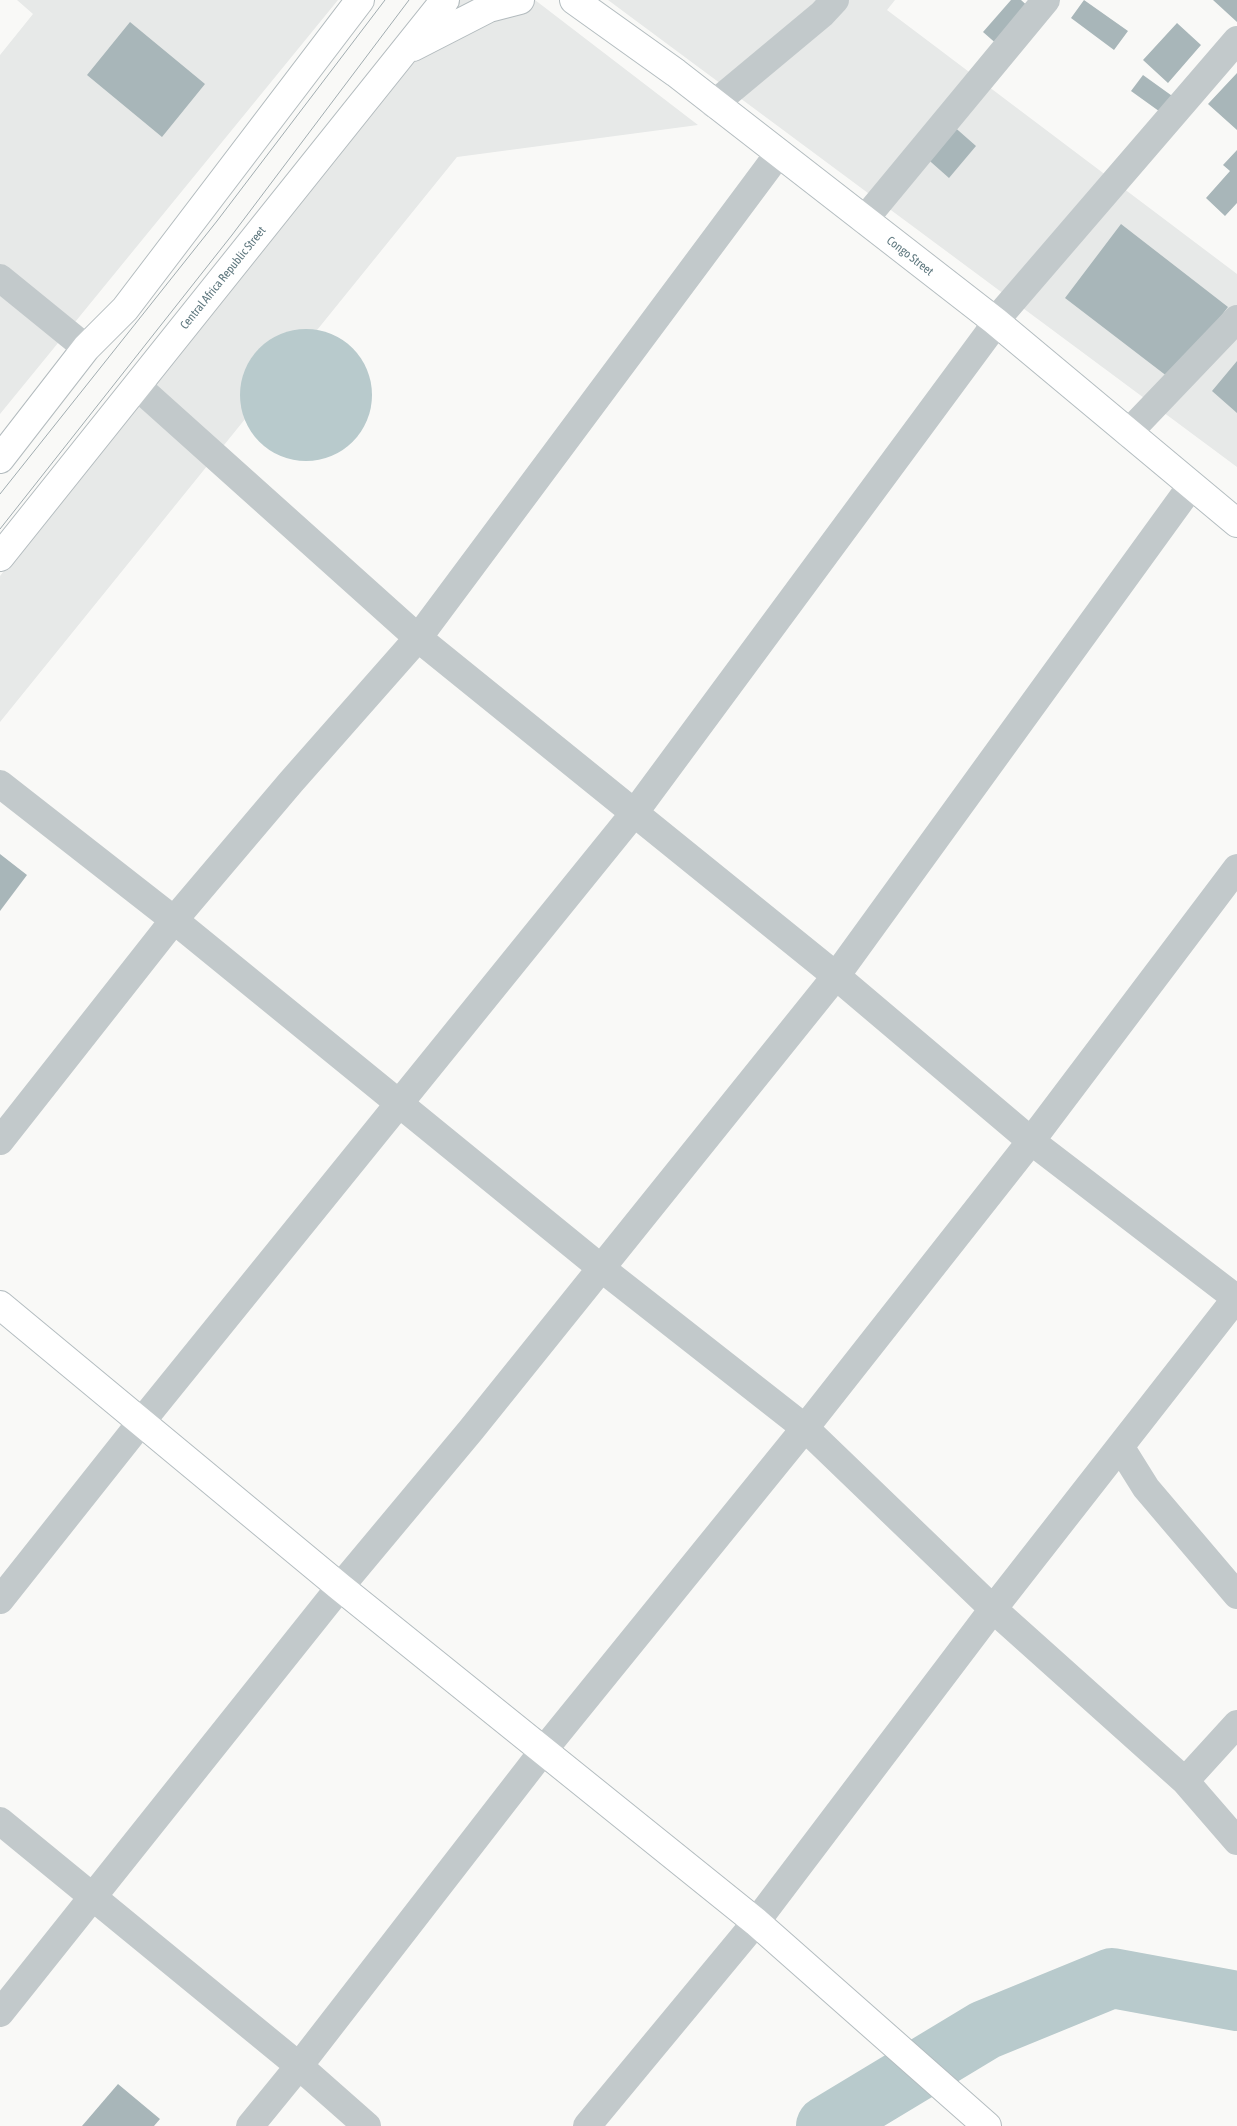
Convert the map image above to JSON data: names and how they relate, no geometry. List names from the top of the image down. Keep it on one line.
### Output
{"streets":{"main road":["Congo Street","Central Africa Republic Street"]}}
